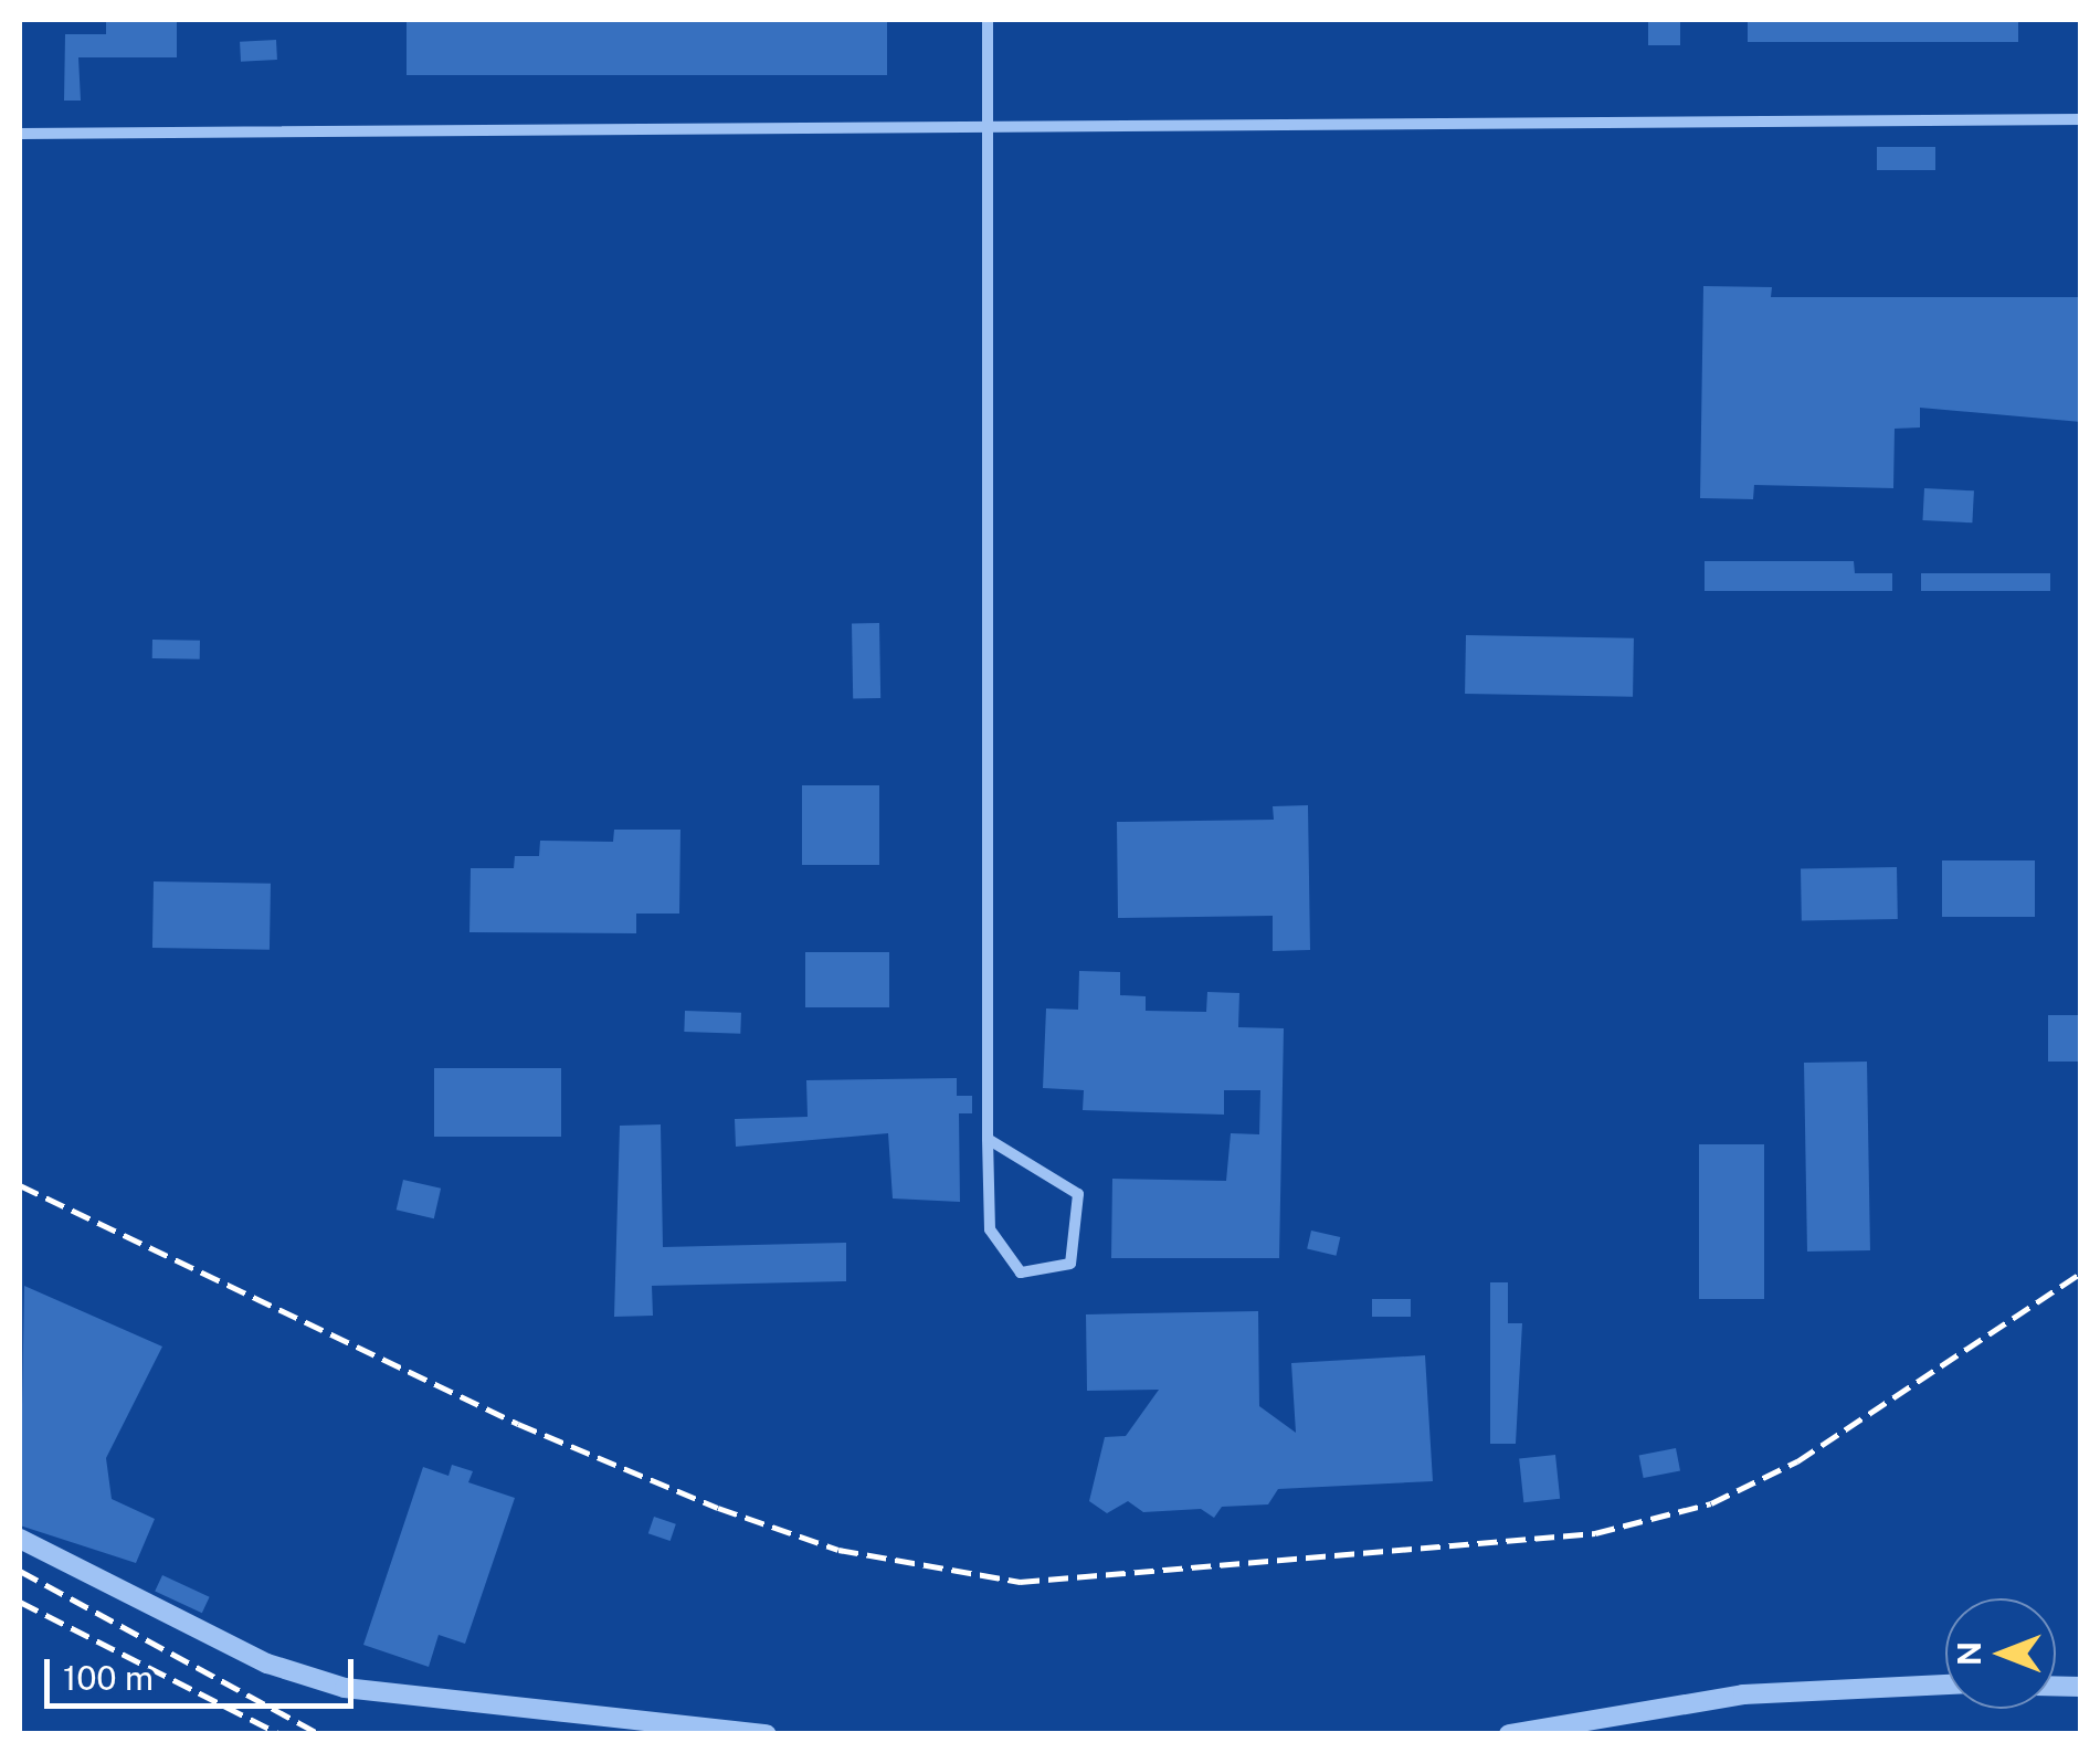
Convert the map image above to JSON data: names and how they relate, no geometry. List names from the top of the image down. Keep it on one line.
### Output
{"scale_bar":"100 m","north":"left"}
